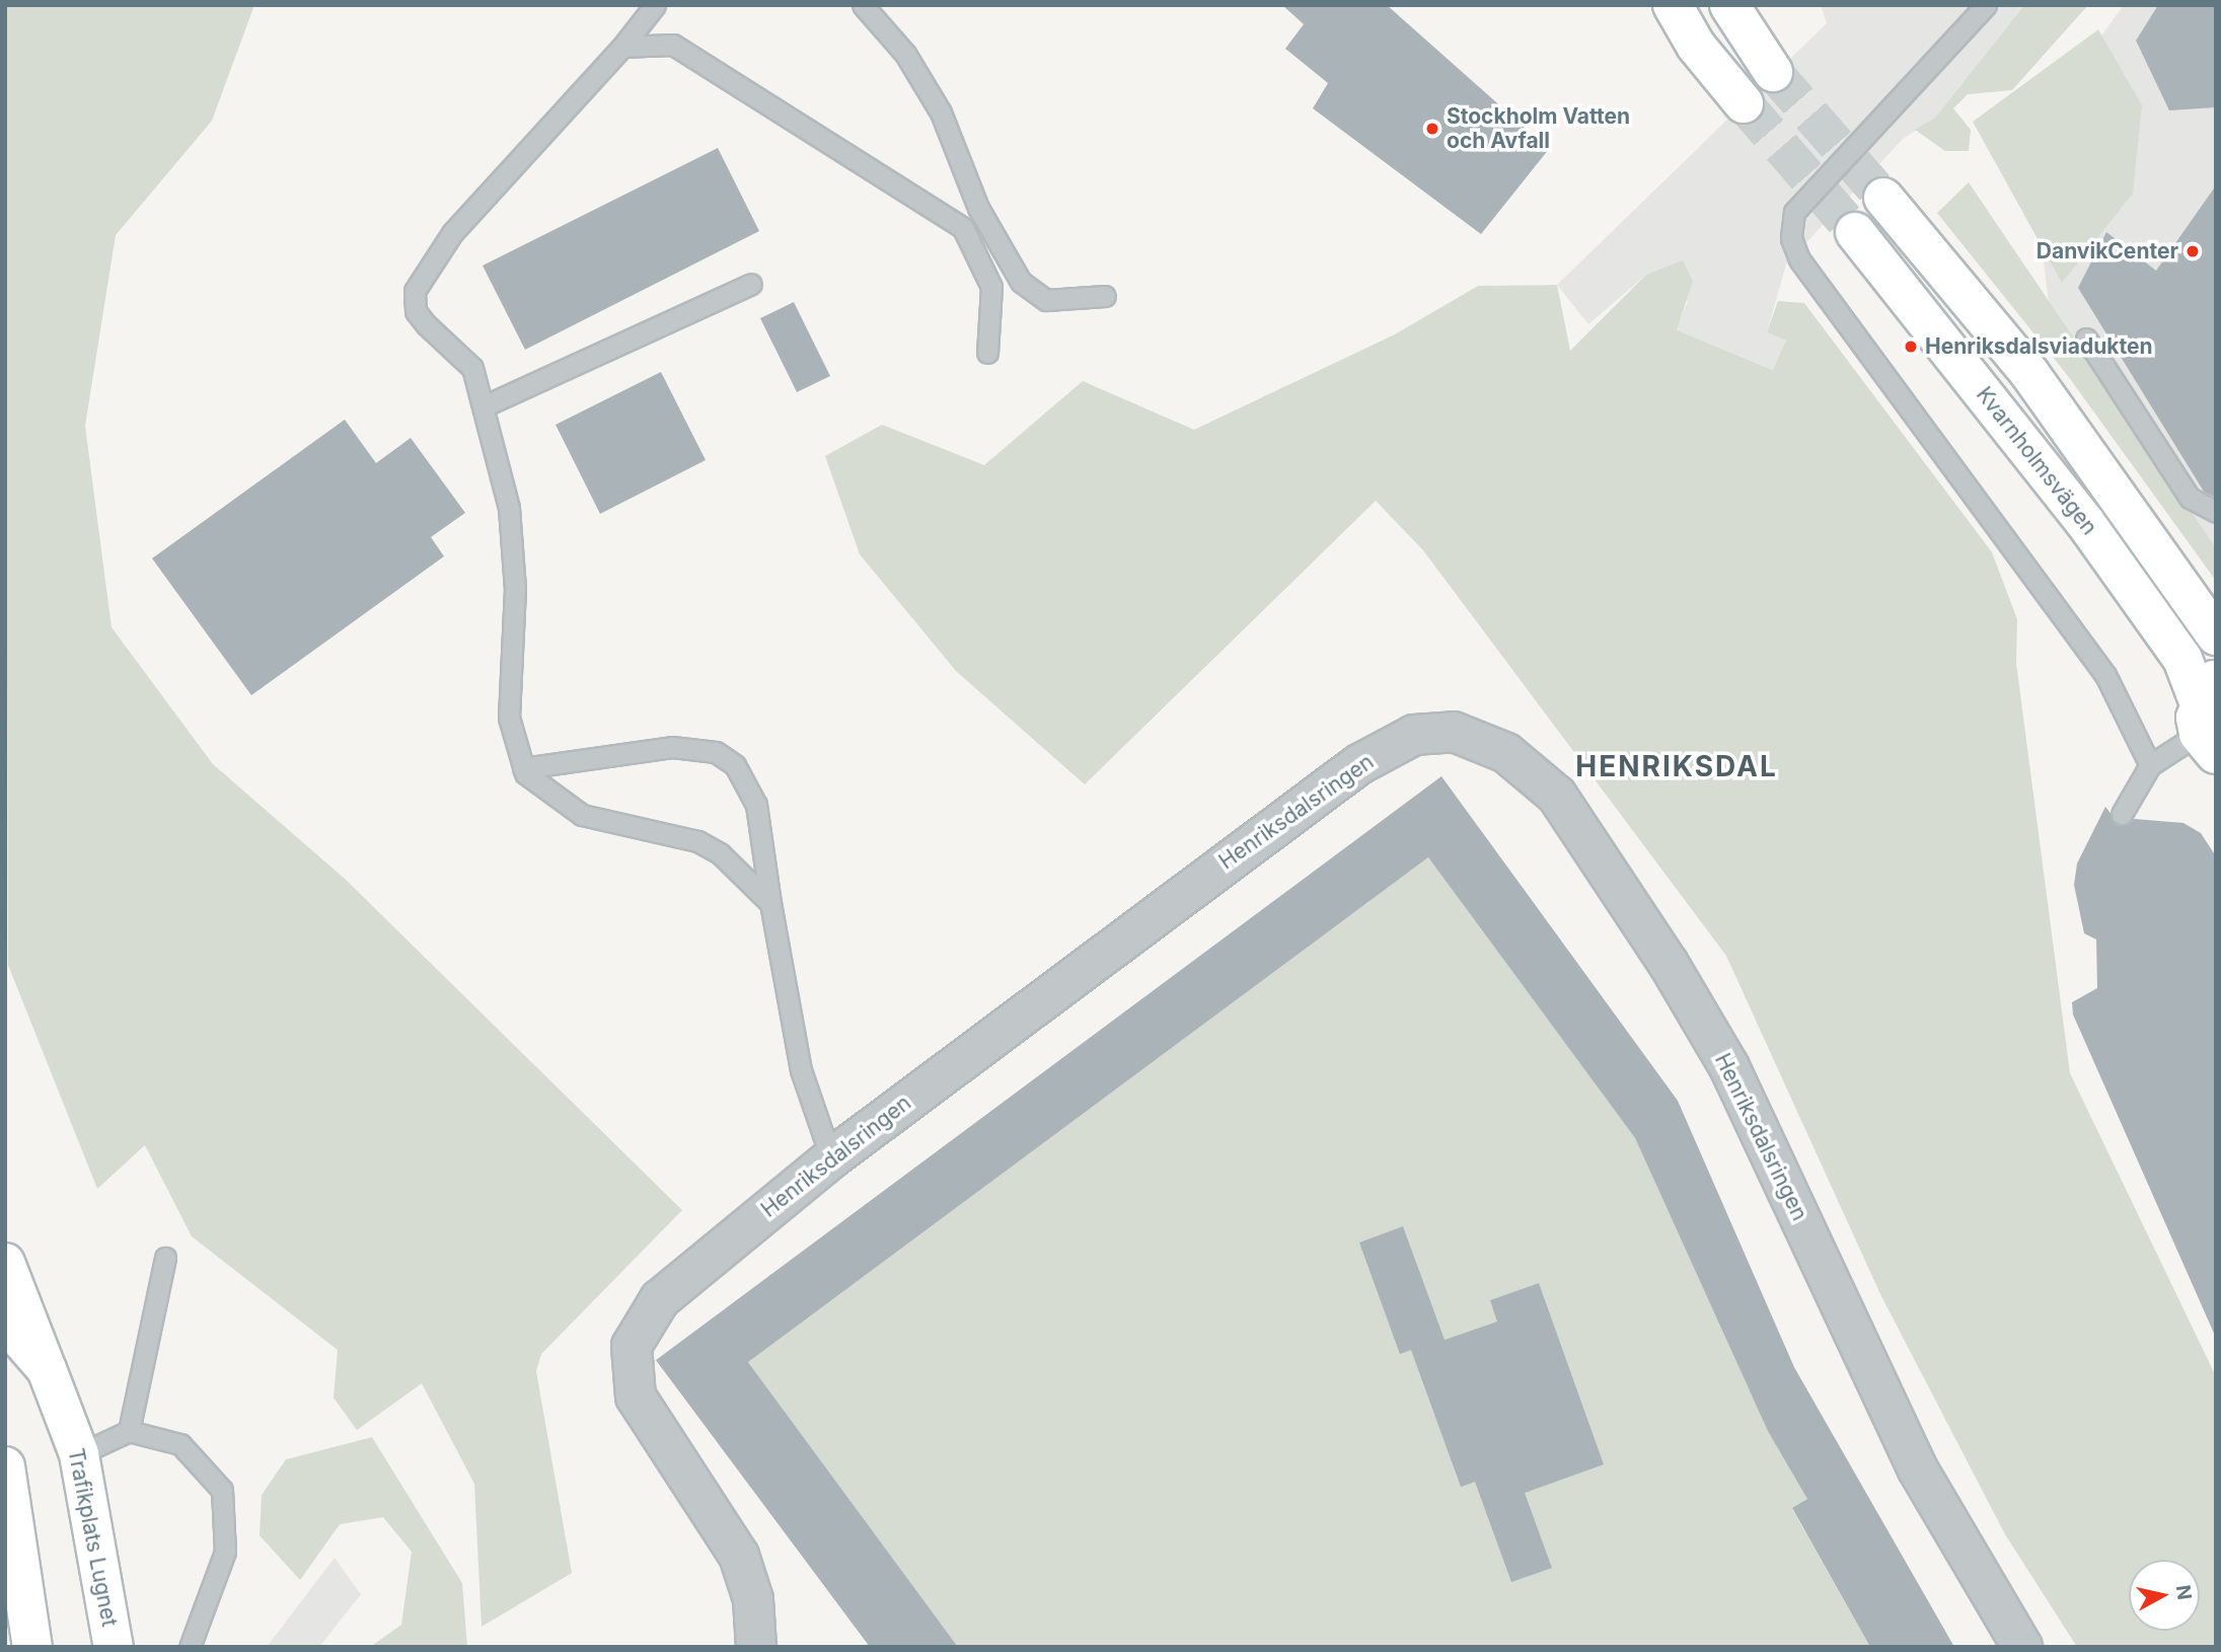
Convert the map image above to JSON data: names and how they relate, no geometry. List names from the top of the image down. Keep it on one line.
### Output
{"streets":{"street":["Kvarnholmsvägen","Henriksdalsringen","Trafikplats Lugnet"]},"districts":["HENRIKSDAL"],"places":["Stockholm Vatten och Avfall","DanvikCenter","Henriksdalsviadukten"],"north":"right"}
